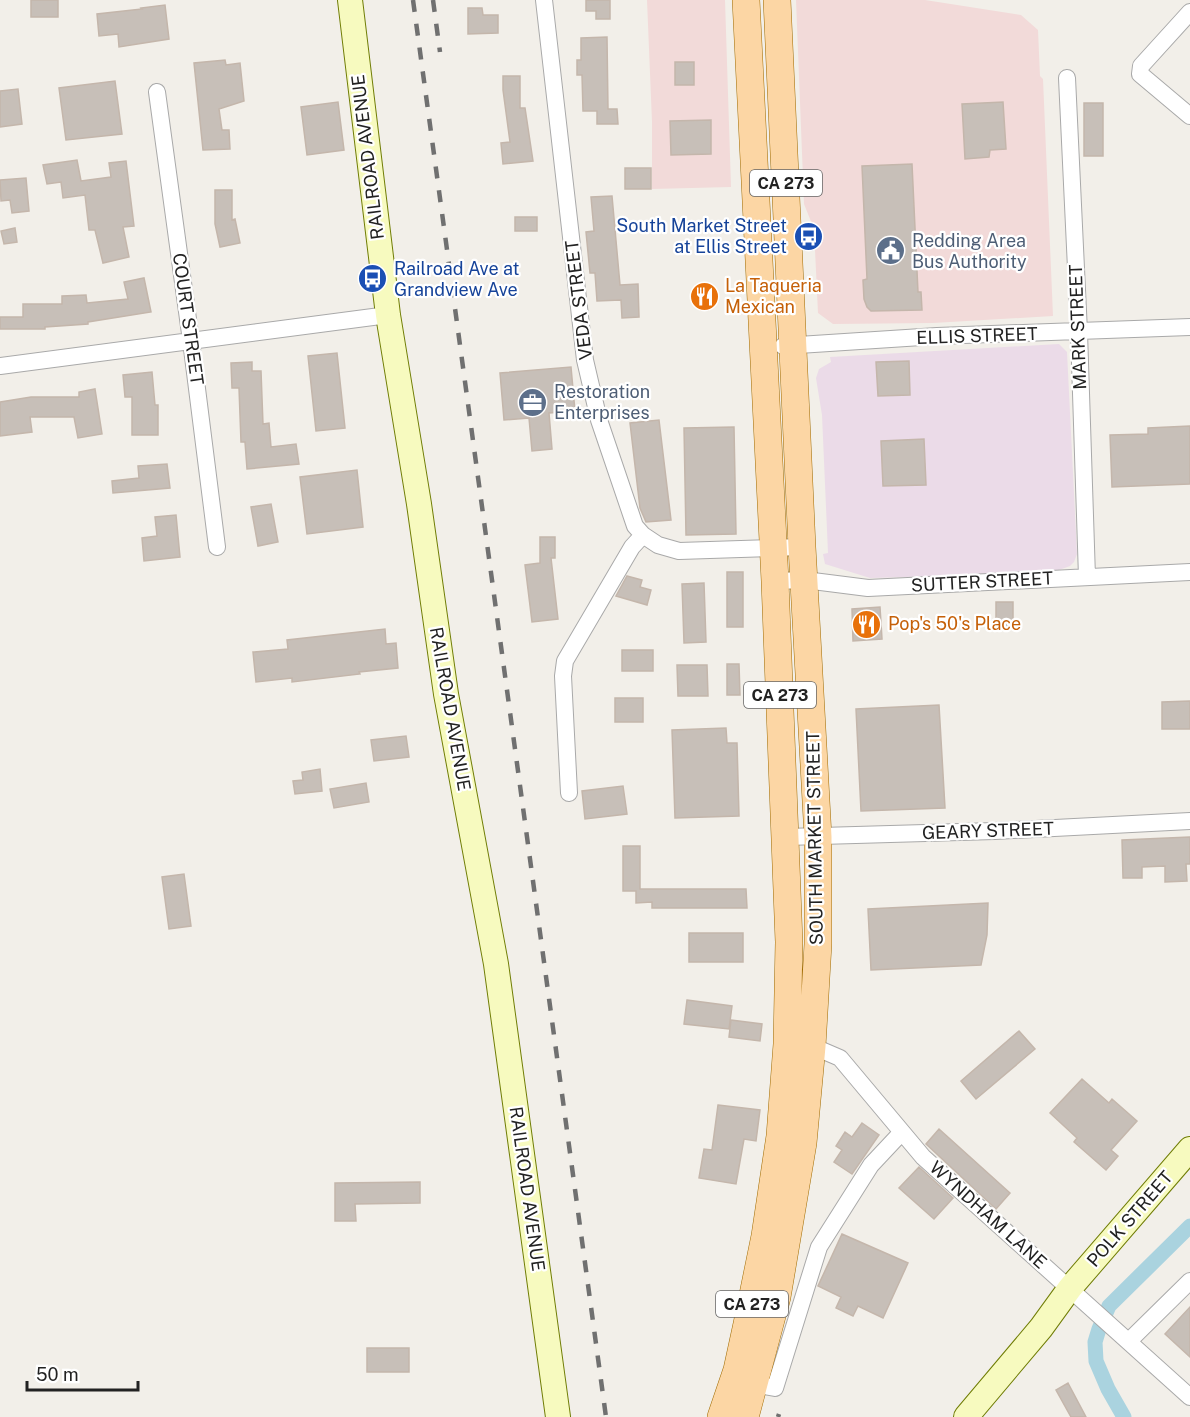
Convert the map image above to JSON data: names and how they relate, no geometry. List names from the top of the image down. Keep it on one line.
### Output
{"streets":{"main road":["RAILROAD AVENUE","CA 273","SOUTH MARKET STREET","POLK STREET"],"street":["VEDA STREET","COURT STREET","MARK STREET","ELLIS STREET","SUTTER STREET","GEARY STREET","WYNDHAM LANE"]},"crossings":[["MARK STREET","ELLIS STREET"],["MARK STREET","SUTTER STREET"],["ELLIS STREET","SOUTH MARKET STREET"],["SUTTER STREET","SOUTH MARKET STREET"],["GEARY STREET","SOUTH MARKET STREET"],["SOUTH MARKET STREET","WYNDHAM LANE"],["WYNDHAM LANE","POLK STREET"]],"places":{"bus stop":["South Market Street at Ellis Street","Railroad Ave at Grandview Ave"],"public building":["Redding Area Bus Authority"],"restaurant":["La Taqueria Mexican","Pop's 50's Place"],"office":["Restoration Enterprises"]},"scale_bar":"50 m"}
